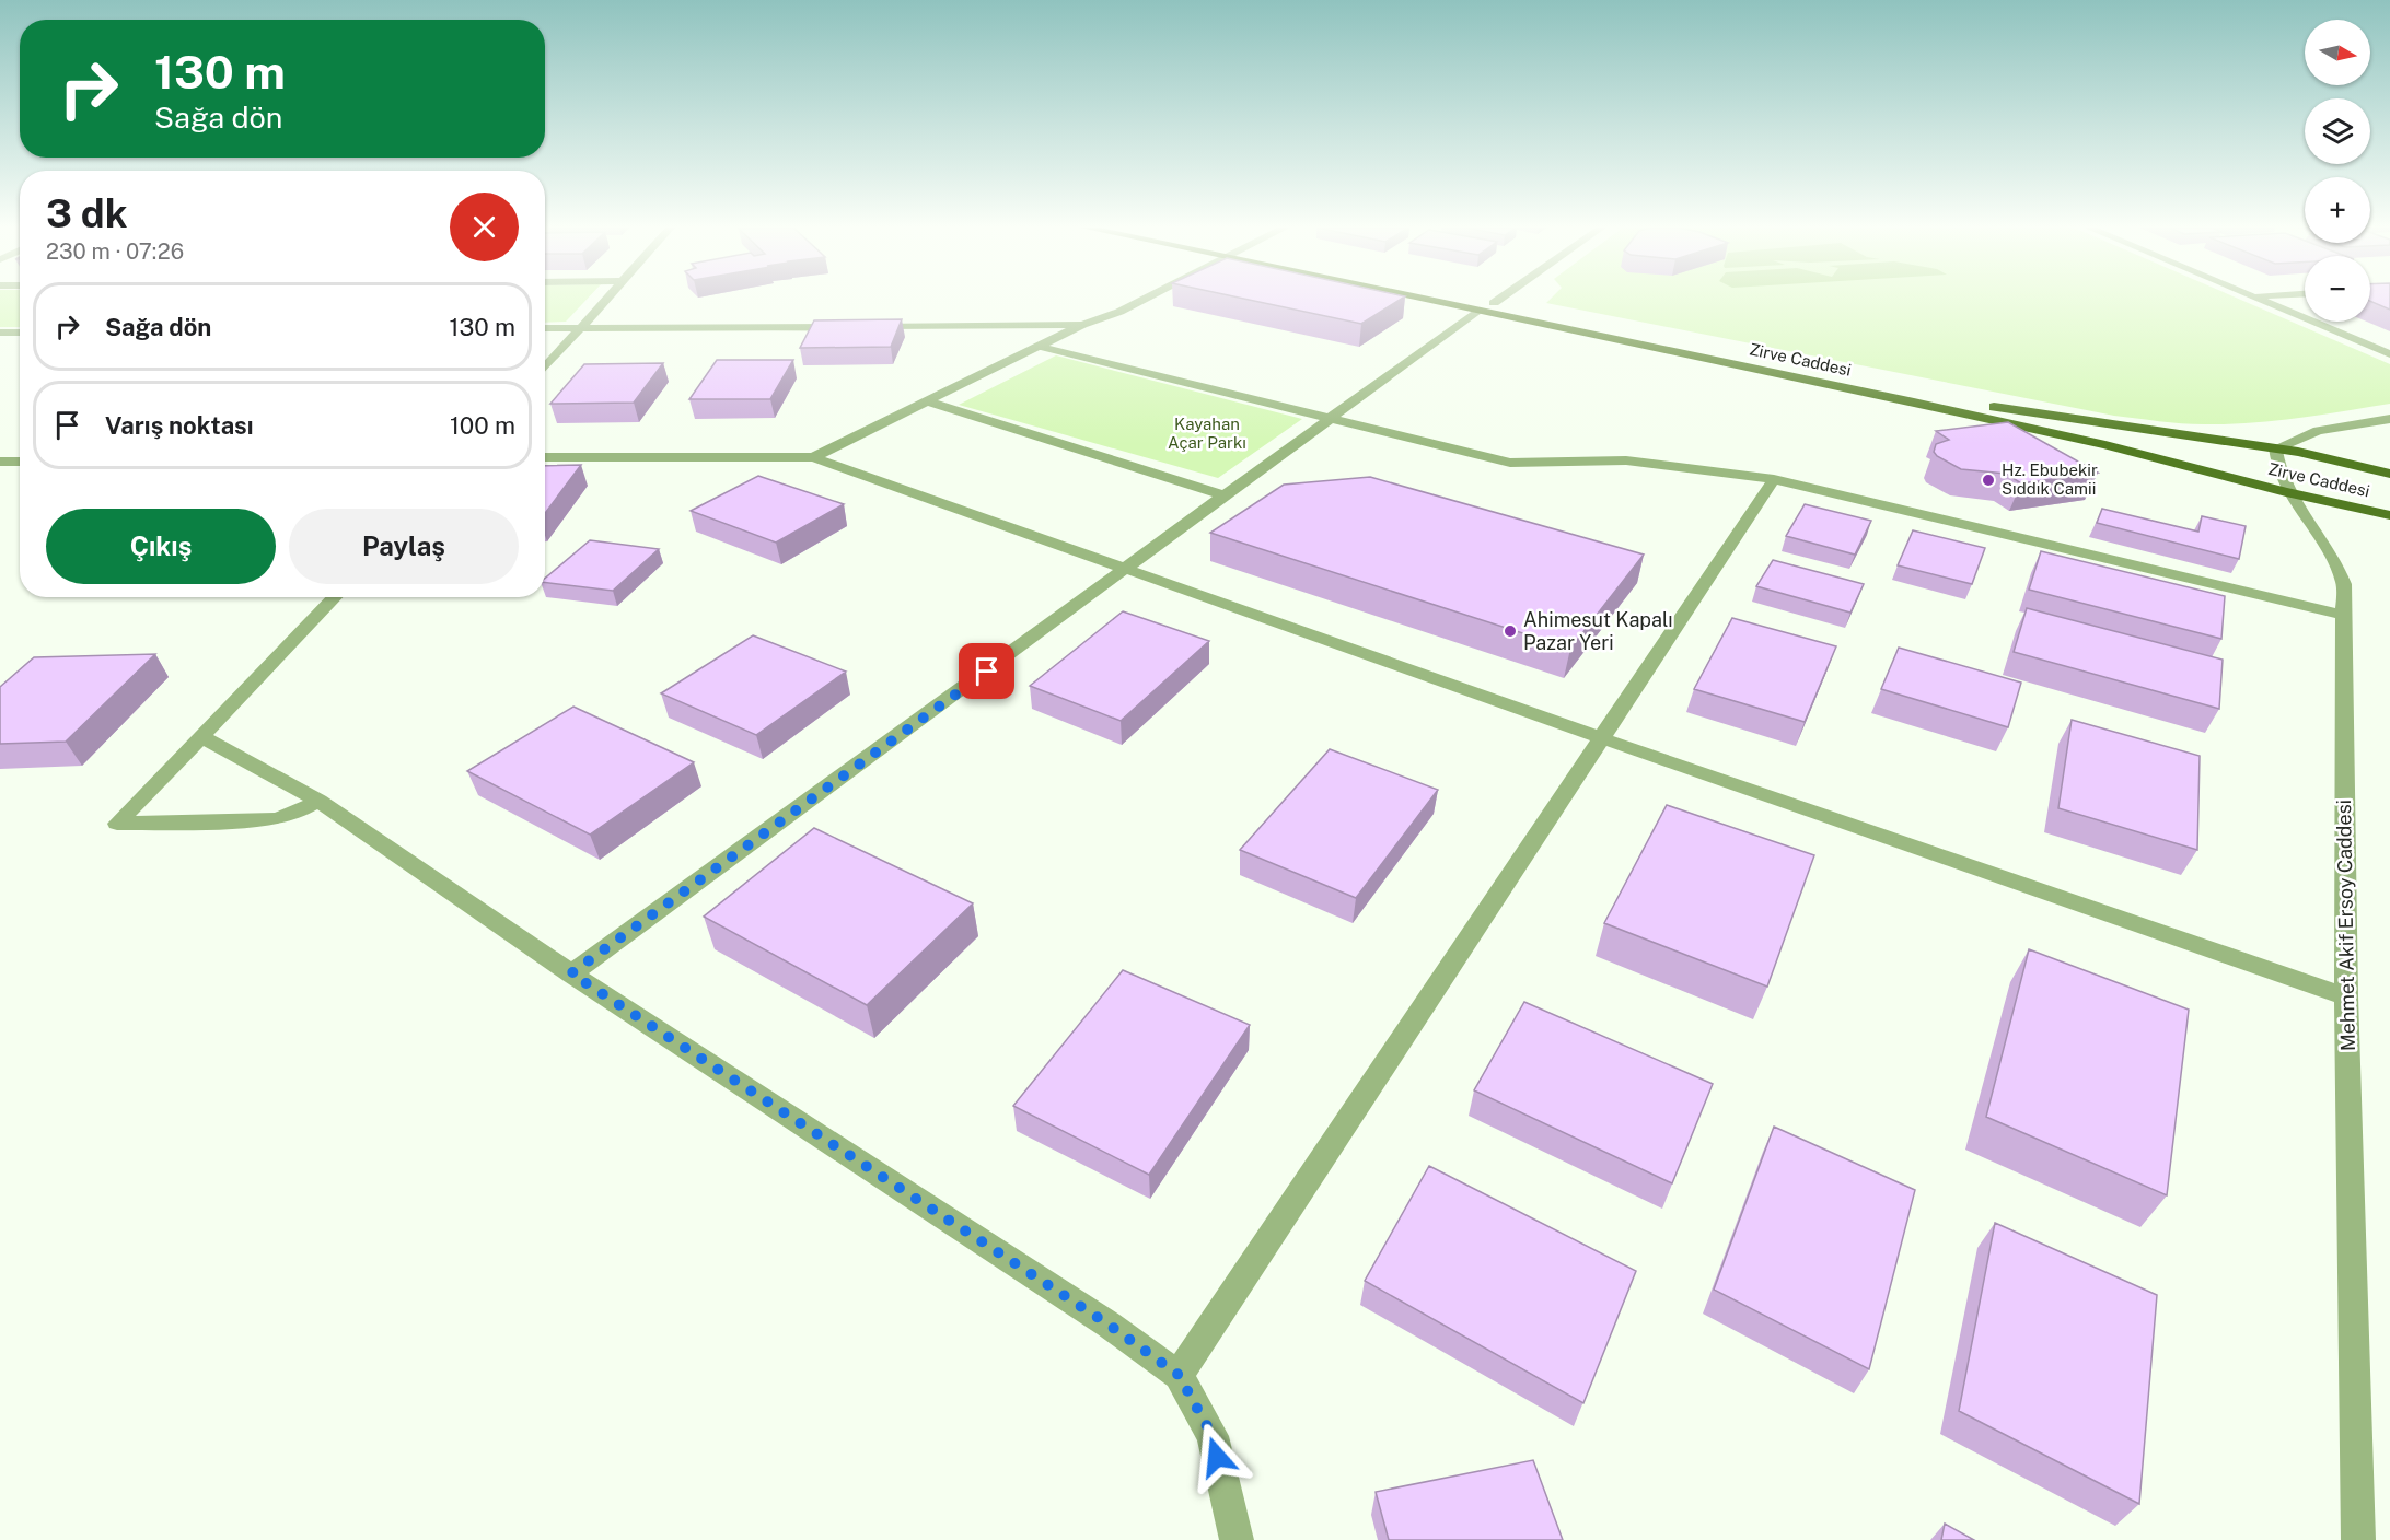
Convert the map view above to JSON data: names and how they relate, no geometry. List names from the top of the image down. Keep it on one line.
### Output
{"streets":{"main road":["Zirve Caddesi"],"street":["Mehmet Akif Ersoy Caddesi"]},"crossings":[["Zirve Caddesi","Mehmet Akif Ersoy Caddesi"]],"parks":["Kayahan Açar Parkı"],"places":["Hz. Ebubekir Sıddık Camii","Ahimesut Kapalı Pazar Yeri"],"north":"right","page":{"map_buttons":["+","−"],"turn":["130 m","Sağa dön"],"heading":["3 dk","230 m · 07:26"],"list":[{"name":"Sağa dön","value":"130 m"},{"name":"Varış noktası","value":"100 m"}],"buttons":["Çıkış","Paylaş"]}}
